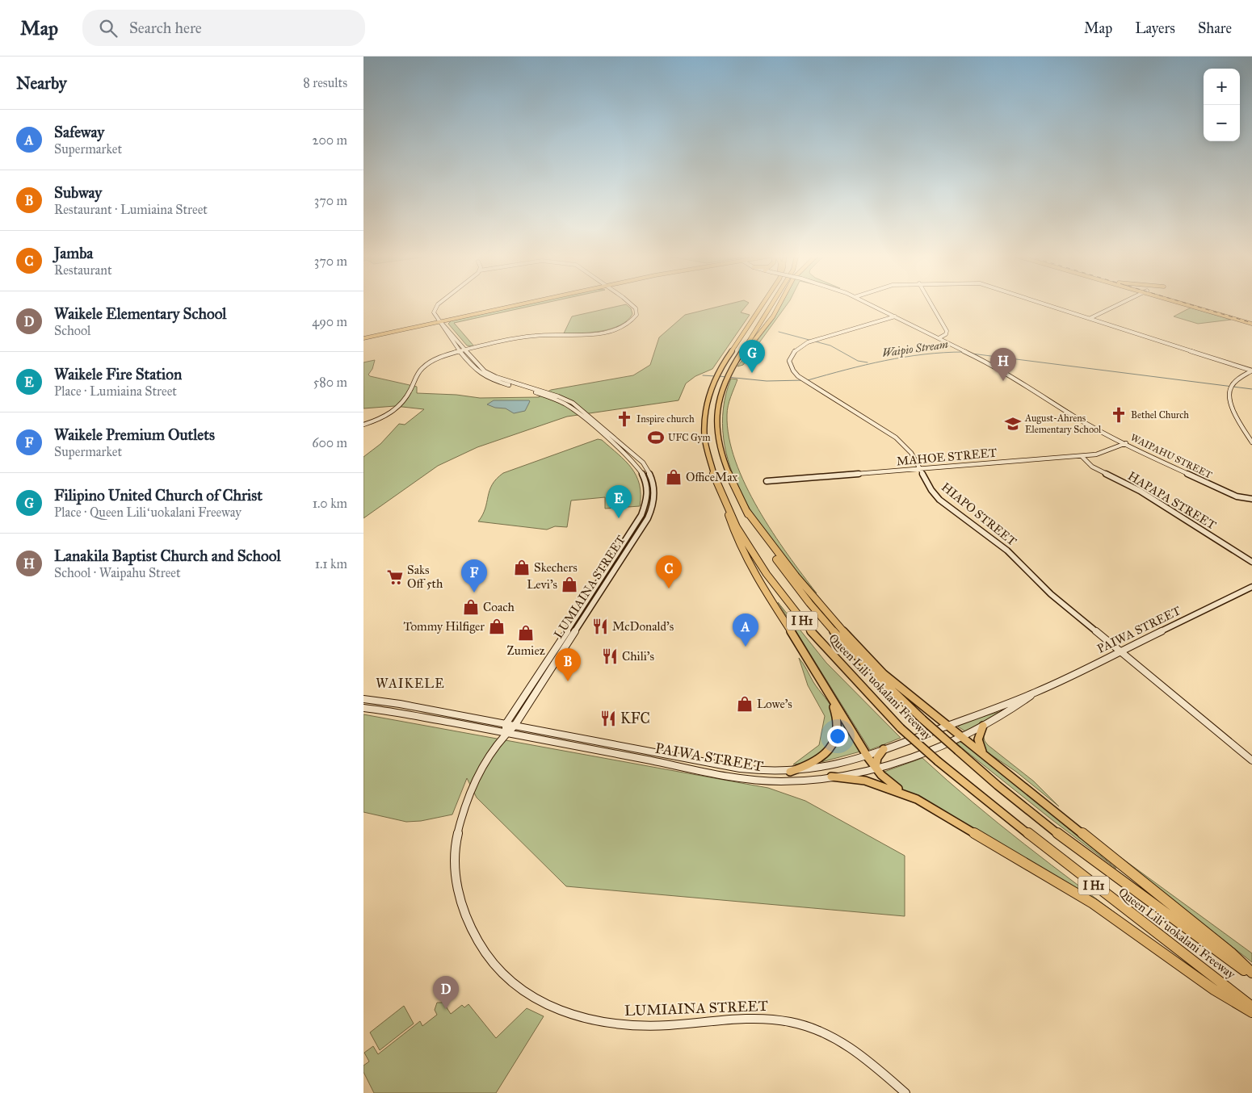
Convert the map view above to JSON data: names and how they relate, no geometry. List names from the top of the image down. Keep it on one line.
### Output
{"streets":{"highway":["I H1","Queen Liliʻuokalani Freeway"],"street":["WAIPAHU STREET","MAHOE STREET","HAPAPA STREET","HIAPO STREET","LUMIAINA STREET","PAIWA STREET"]},"crossings":[["WAIPAHU STREET","MAHOE STREET"],["WAIPAHU STREET","HIAPO STREET"],["MAHOE STREET","HAPAPA STREET"],["MAHOE STREET","HIAPO STREET"],["HIAPO STREET","PAIWA STREET"],["LUMIAINA STREET","PAIWA STREET"]],"districts":["WAIKELE"],"water":["Waipio Stream"],"places":{"church":["Bethel Church","Inspire church"],"school or university":["August-Ahrens Elementary School"],"sports":["UFC Gym"],"shop":["OfficeMax","Skechers","Levi's","Coach","Tommy Hilfiger","Zumiez","Lowe's"],"supermarket":["Saks Off 5th"],"restaurant":["McDonald's","Chili's","KFC"]},"page":{"header":"Map","search":"Search here","nav":["Map","Layers","Share"],"heading":["Nearby","8 results"],"map_buttons":["+","−"],"list":[{"mark":"A","name":"Safeway","note":"Supermarket","value":"200 m"},{"mark":"B","name":"Subway","note":"Restaurant · Lumiaina Street","value":"370 m"},{"mark":"C","name":"Jamba","note":"Restaurant","value":"370 m"},{"mark":"D","name":"Waikele Elementary School","note":"School","value":"490 m"},{"mark":"E","name":"Waikele Fire Station","note":"Place · Lumiaina Street","value":"580 m"},{"mark":"F","name":"Waikele Premium Outlets","note":"Supermarket","value":"600 m"},{"mark":"G","name":"Filipino United Church of Christ","note":"Place · Queen Liliʻuokalani Freeway","value":"1.0 km"},{"mark":"H","name":"Lanakila Baptist Church and School","note":"School · Waipahu Street","value":"1.1 km"}],"pins":["G","H","E","C","F","A","B","D"]}}
